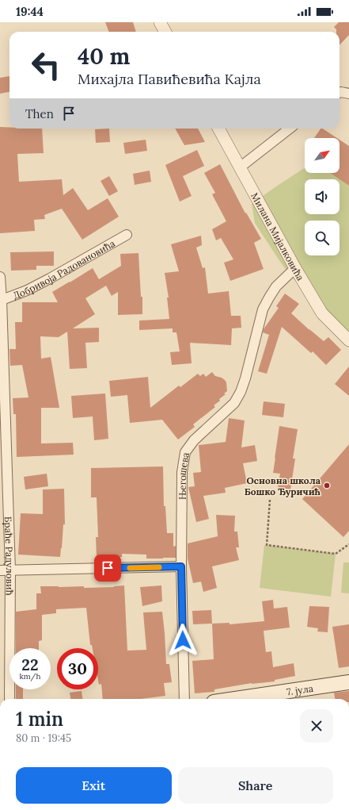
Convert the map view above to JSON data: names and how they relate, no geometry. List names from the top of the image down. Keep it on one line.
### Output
{"streets":{"main road":["7. јула"],"street":["Милана Мијалковића","Добривоја Радовановића","Његошева","Браће Радуловић"]},"crossings":[["Милана Мијалковића","Његошева"],["Добривоја Радовановића","Браће Радуловић"]],"places":["Основна школа Бошко Ђуричић"],"north":"top right","page":{"status":"19:44","turn":["40 m","Михајла Павићевића Кајла"],"then":"Then","speed":"22 km/h","limit":"30","heading":["1 min","80 m · 19:45"],"buttons":["Exit","Share"]}}
